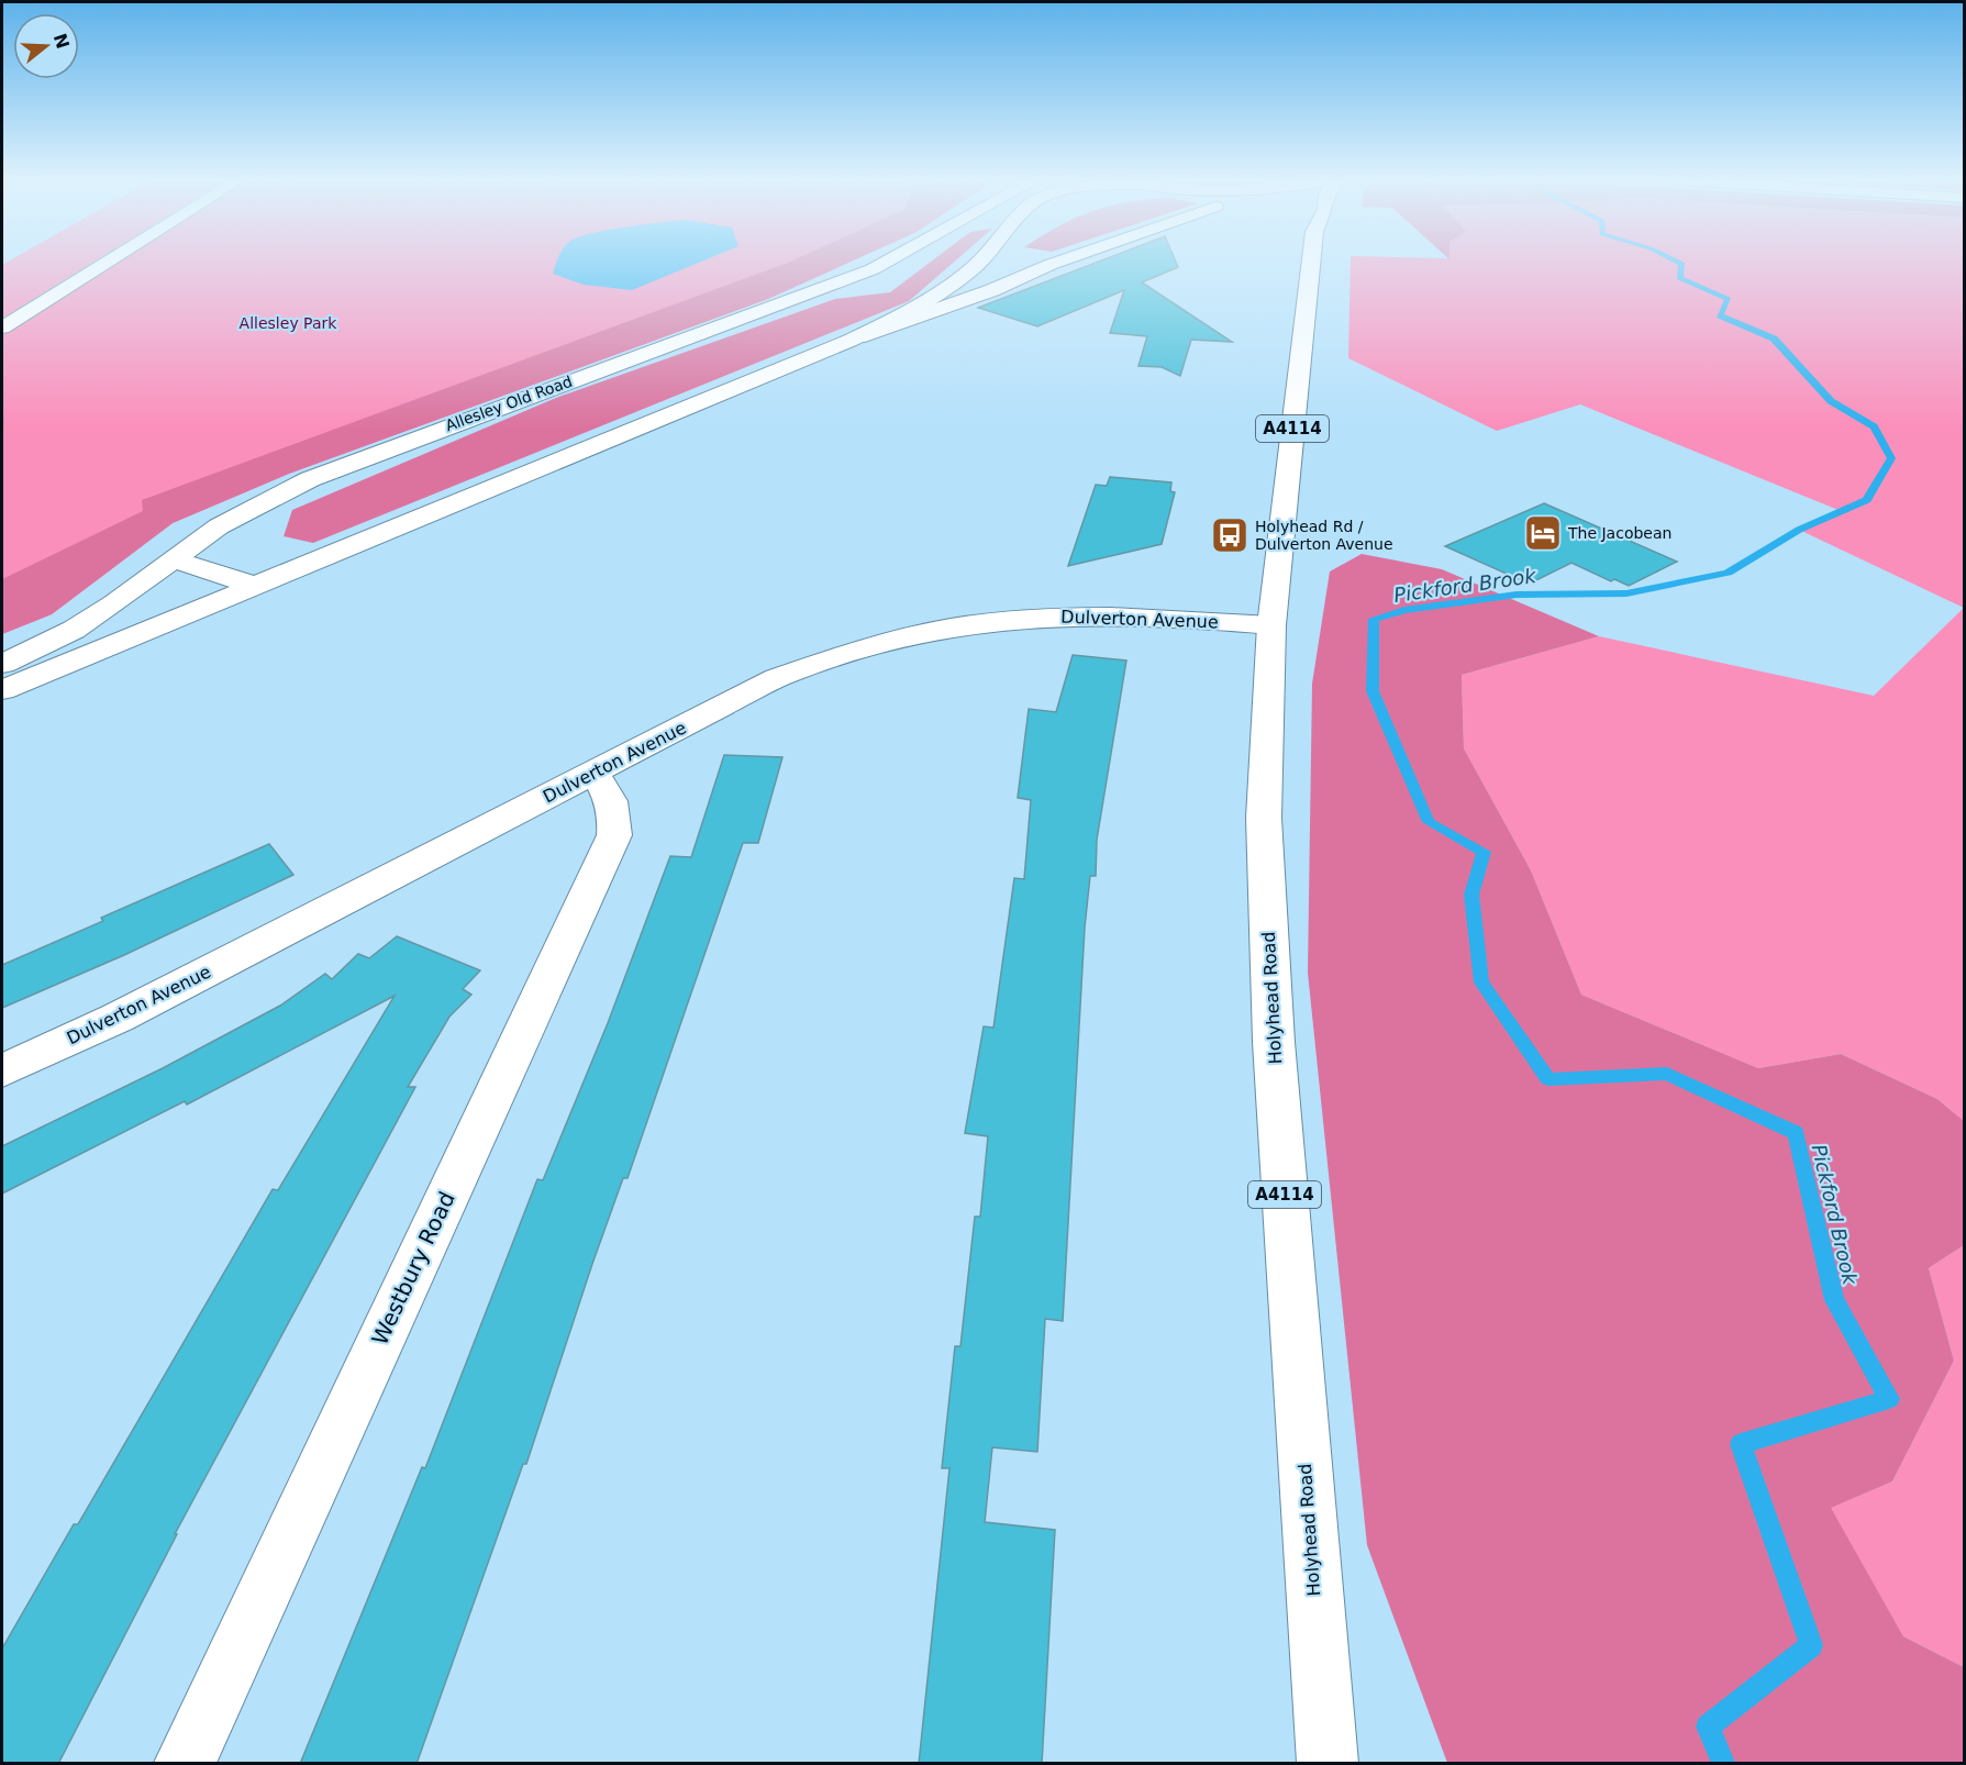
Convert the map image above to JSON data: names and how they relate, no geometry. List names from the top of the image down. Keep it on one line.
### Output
{"streets":{"main road":["Allesley Old Road","A4114","Dulverton Avenue","Holyhead Road","Westbury Road"]},"crossings":[["Dulverton Avenue","Holyhead Road"],["Dulverton Avenue","Westbury Road"]],"water":["Pickford Brook"],"parks":["Allesley Park"],"places":{"hotel":["The Jacobean"],"bus stop":["Holyhead Rd / Dulverton Avenue"]},"north":"right"}
